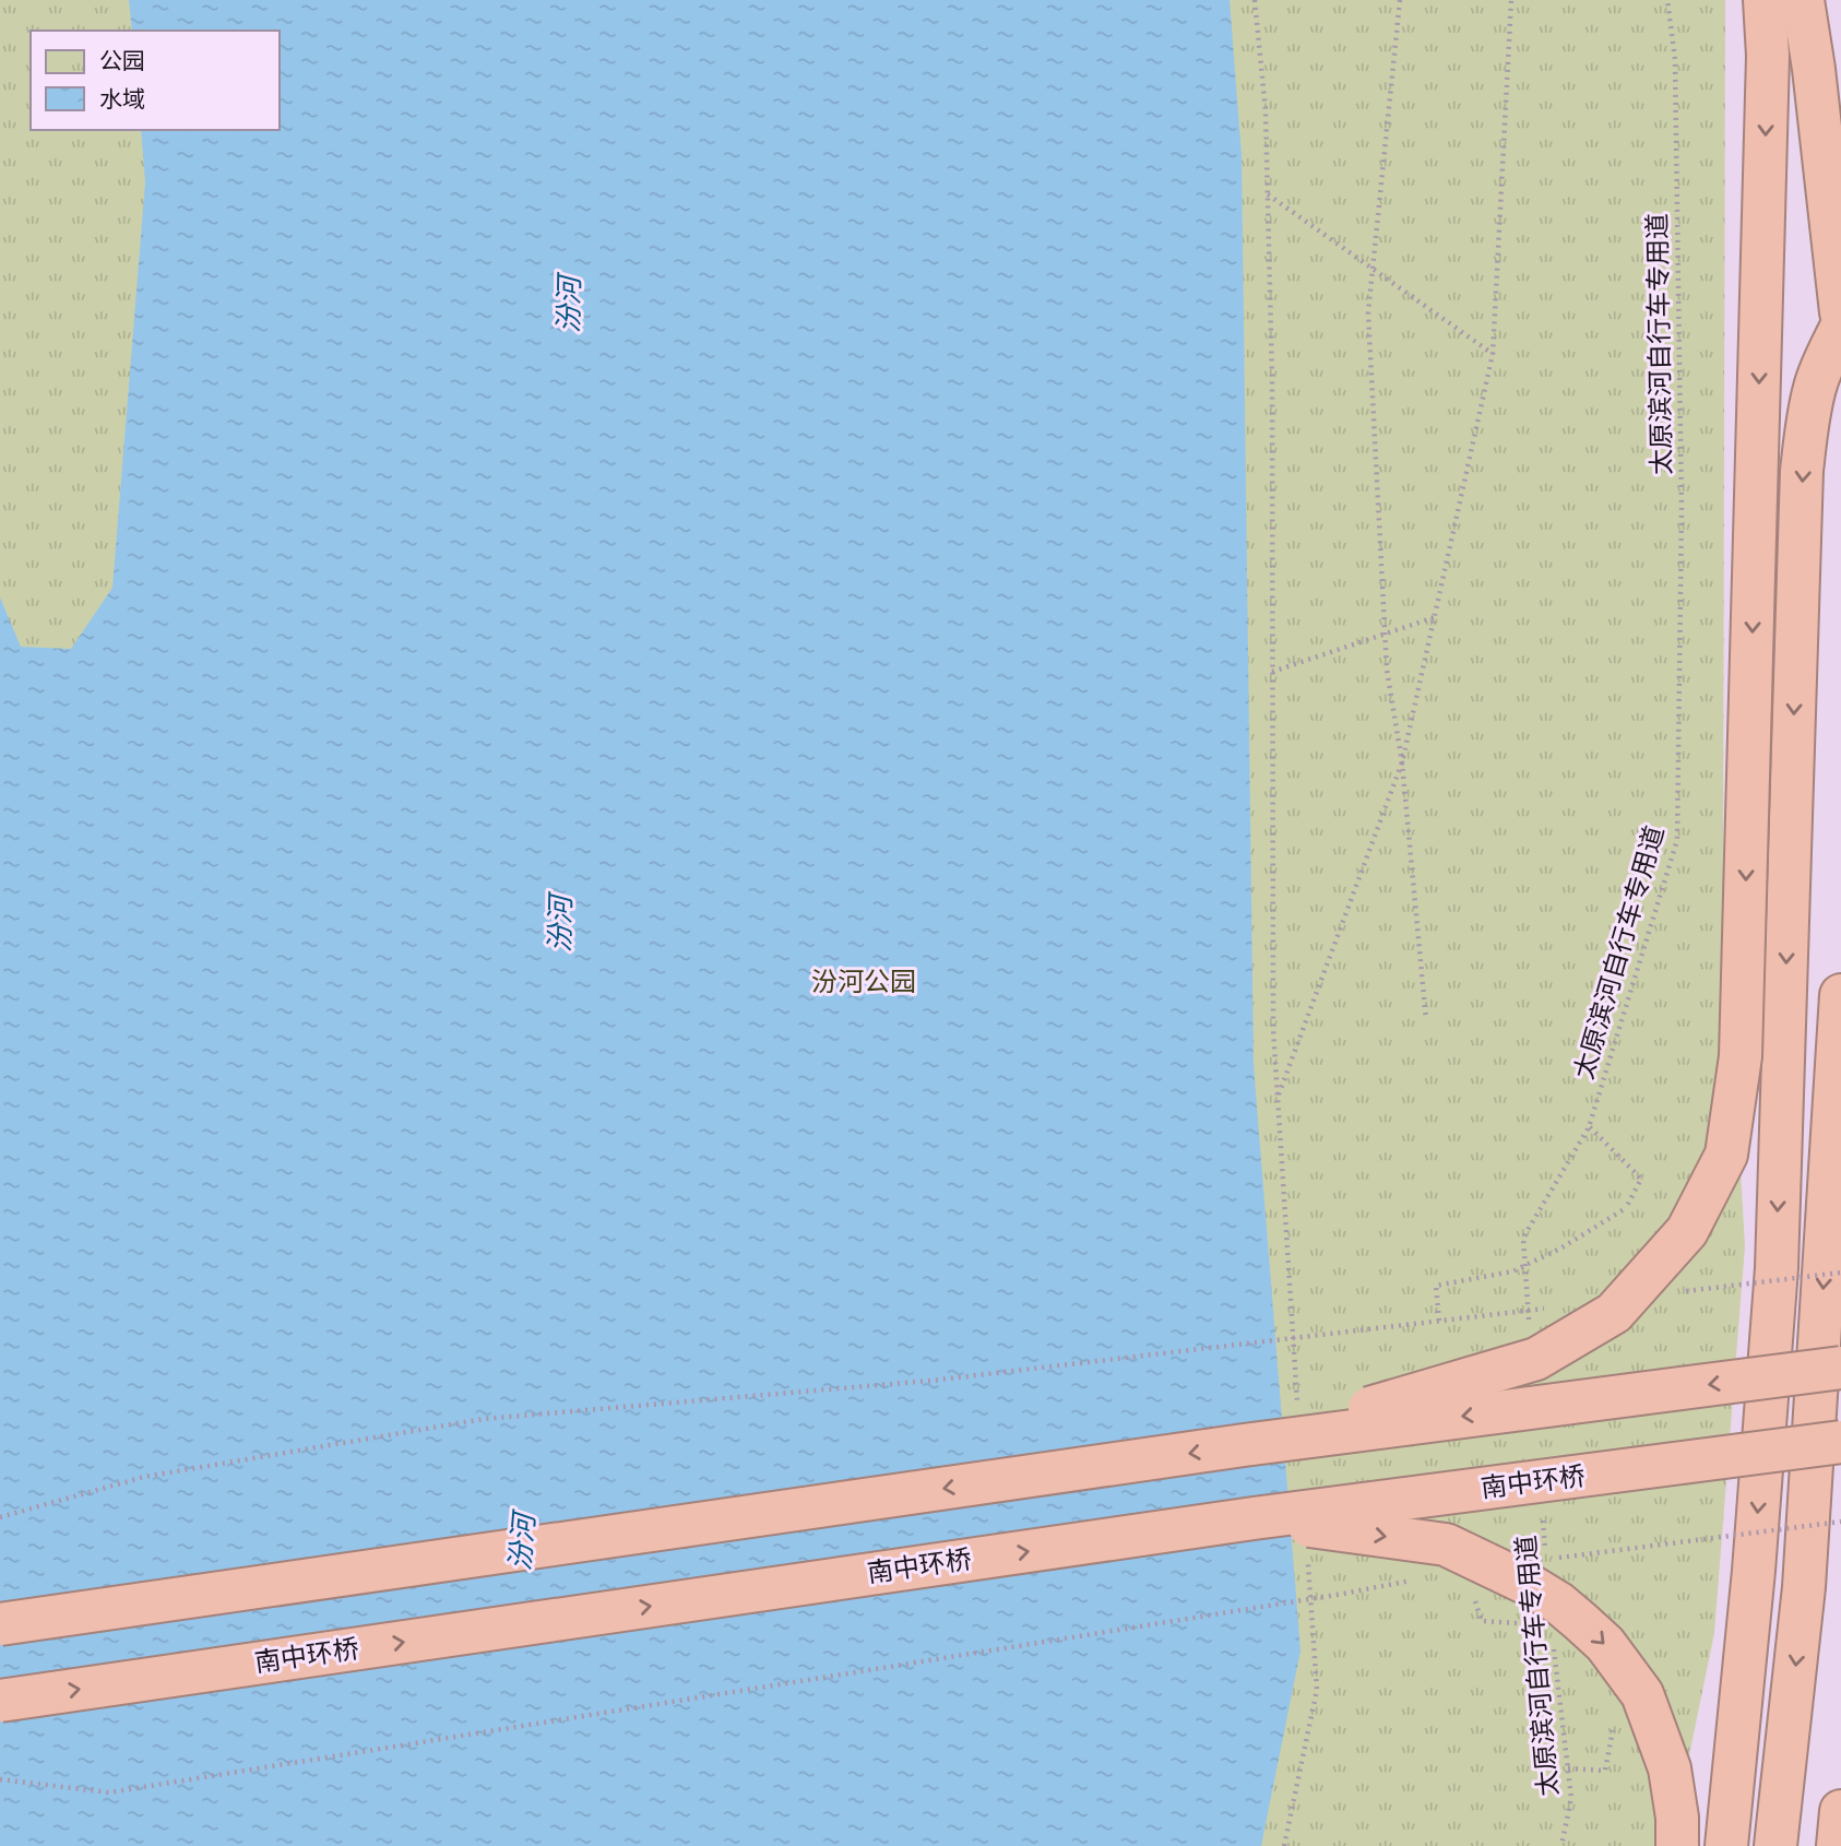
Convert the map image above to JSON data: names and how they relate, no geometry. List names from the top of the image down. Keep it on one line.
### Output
{"streets":{"highway":["南中环桥"],"path":["太原滨河自行车专用道"]},"water":["汾河"],"parks":["汾河公园"],"legend":["公园","水域"]}
